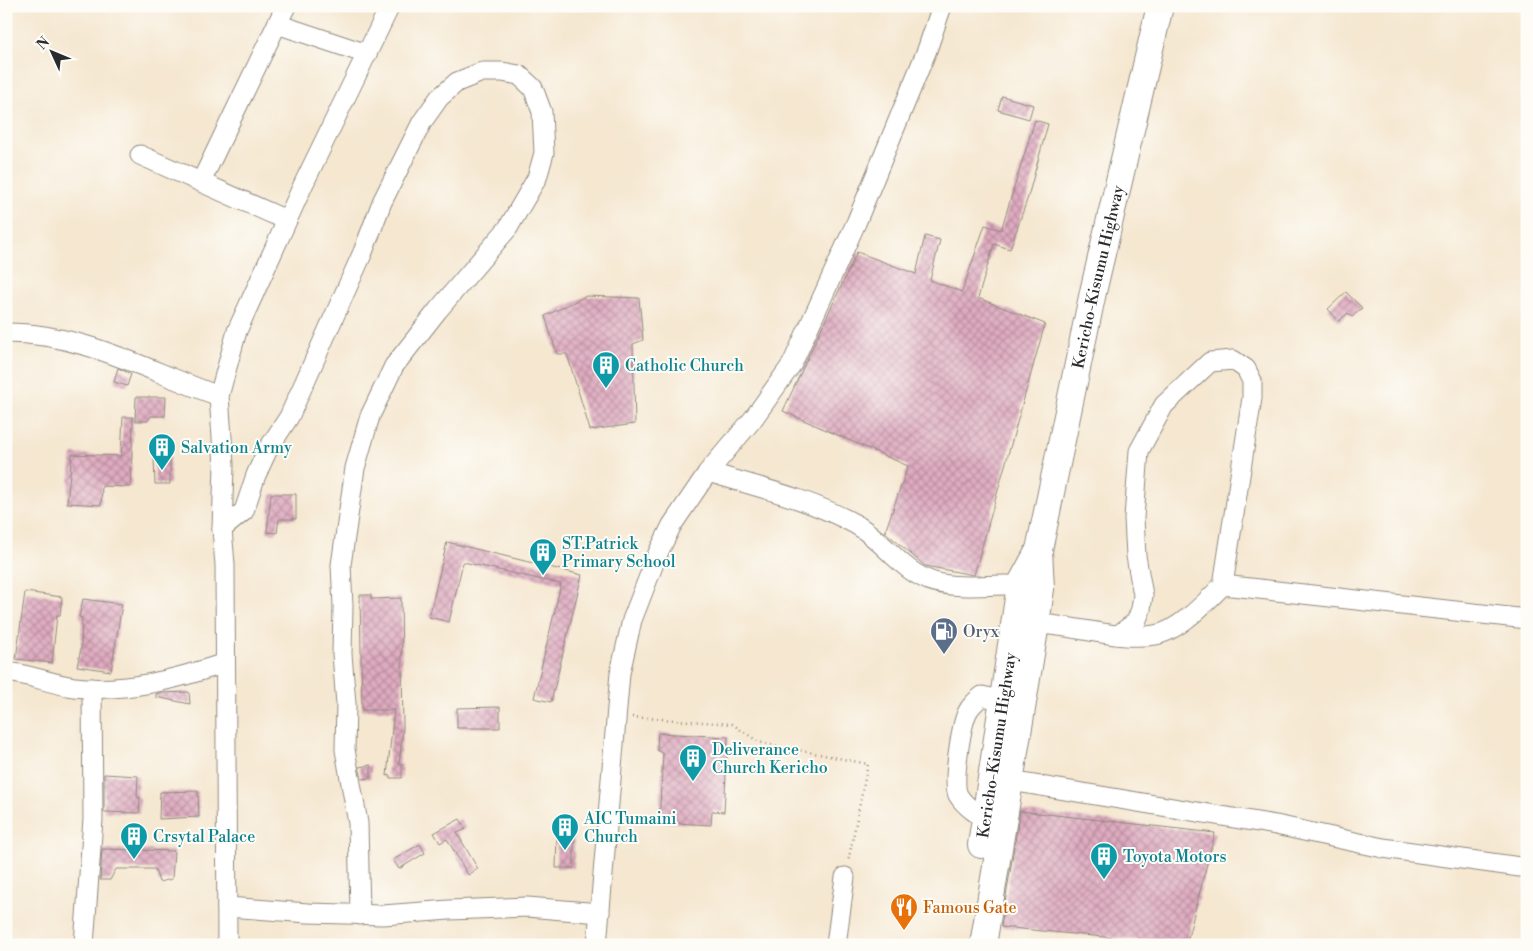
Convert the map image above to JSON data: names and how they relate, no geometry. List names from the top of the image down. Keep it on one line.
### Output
{"streets":{"highway":["Kericho-Kisumu Highway"]},"places":{"building":["Catholic Church","Salvation Army","ST.Patrick Primary School","Deliverance Church Kericho","AIC Tumaini Church","Crsytal Palace","Toyota Motors"],"fuel station":["Oryx"],"restaurant":["Famous Gate"]},"north":"top left"}
